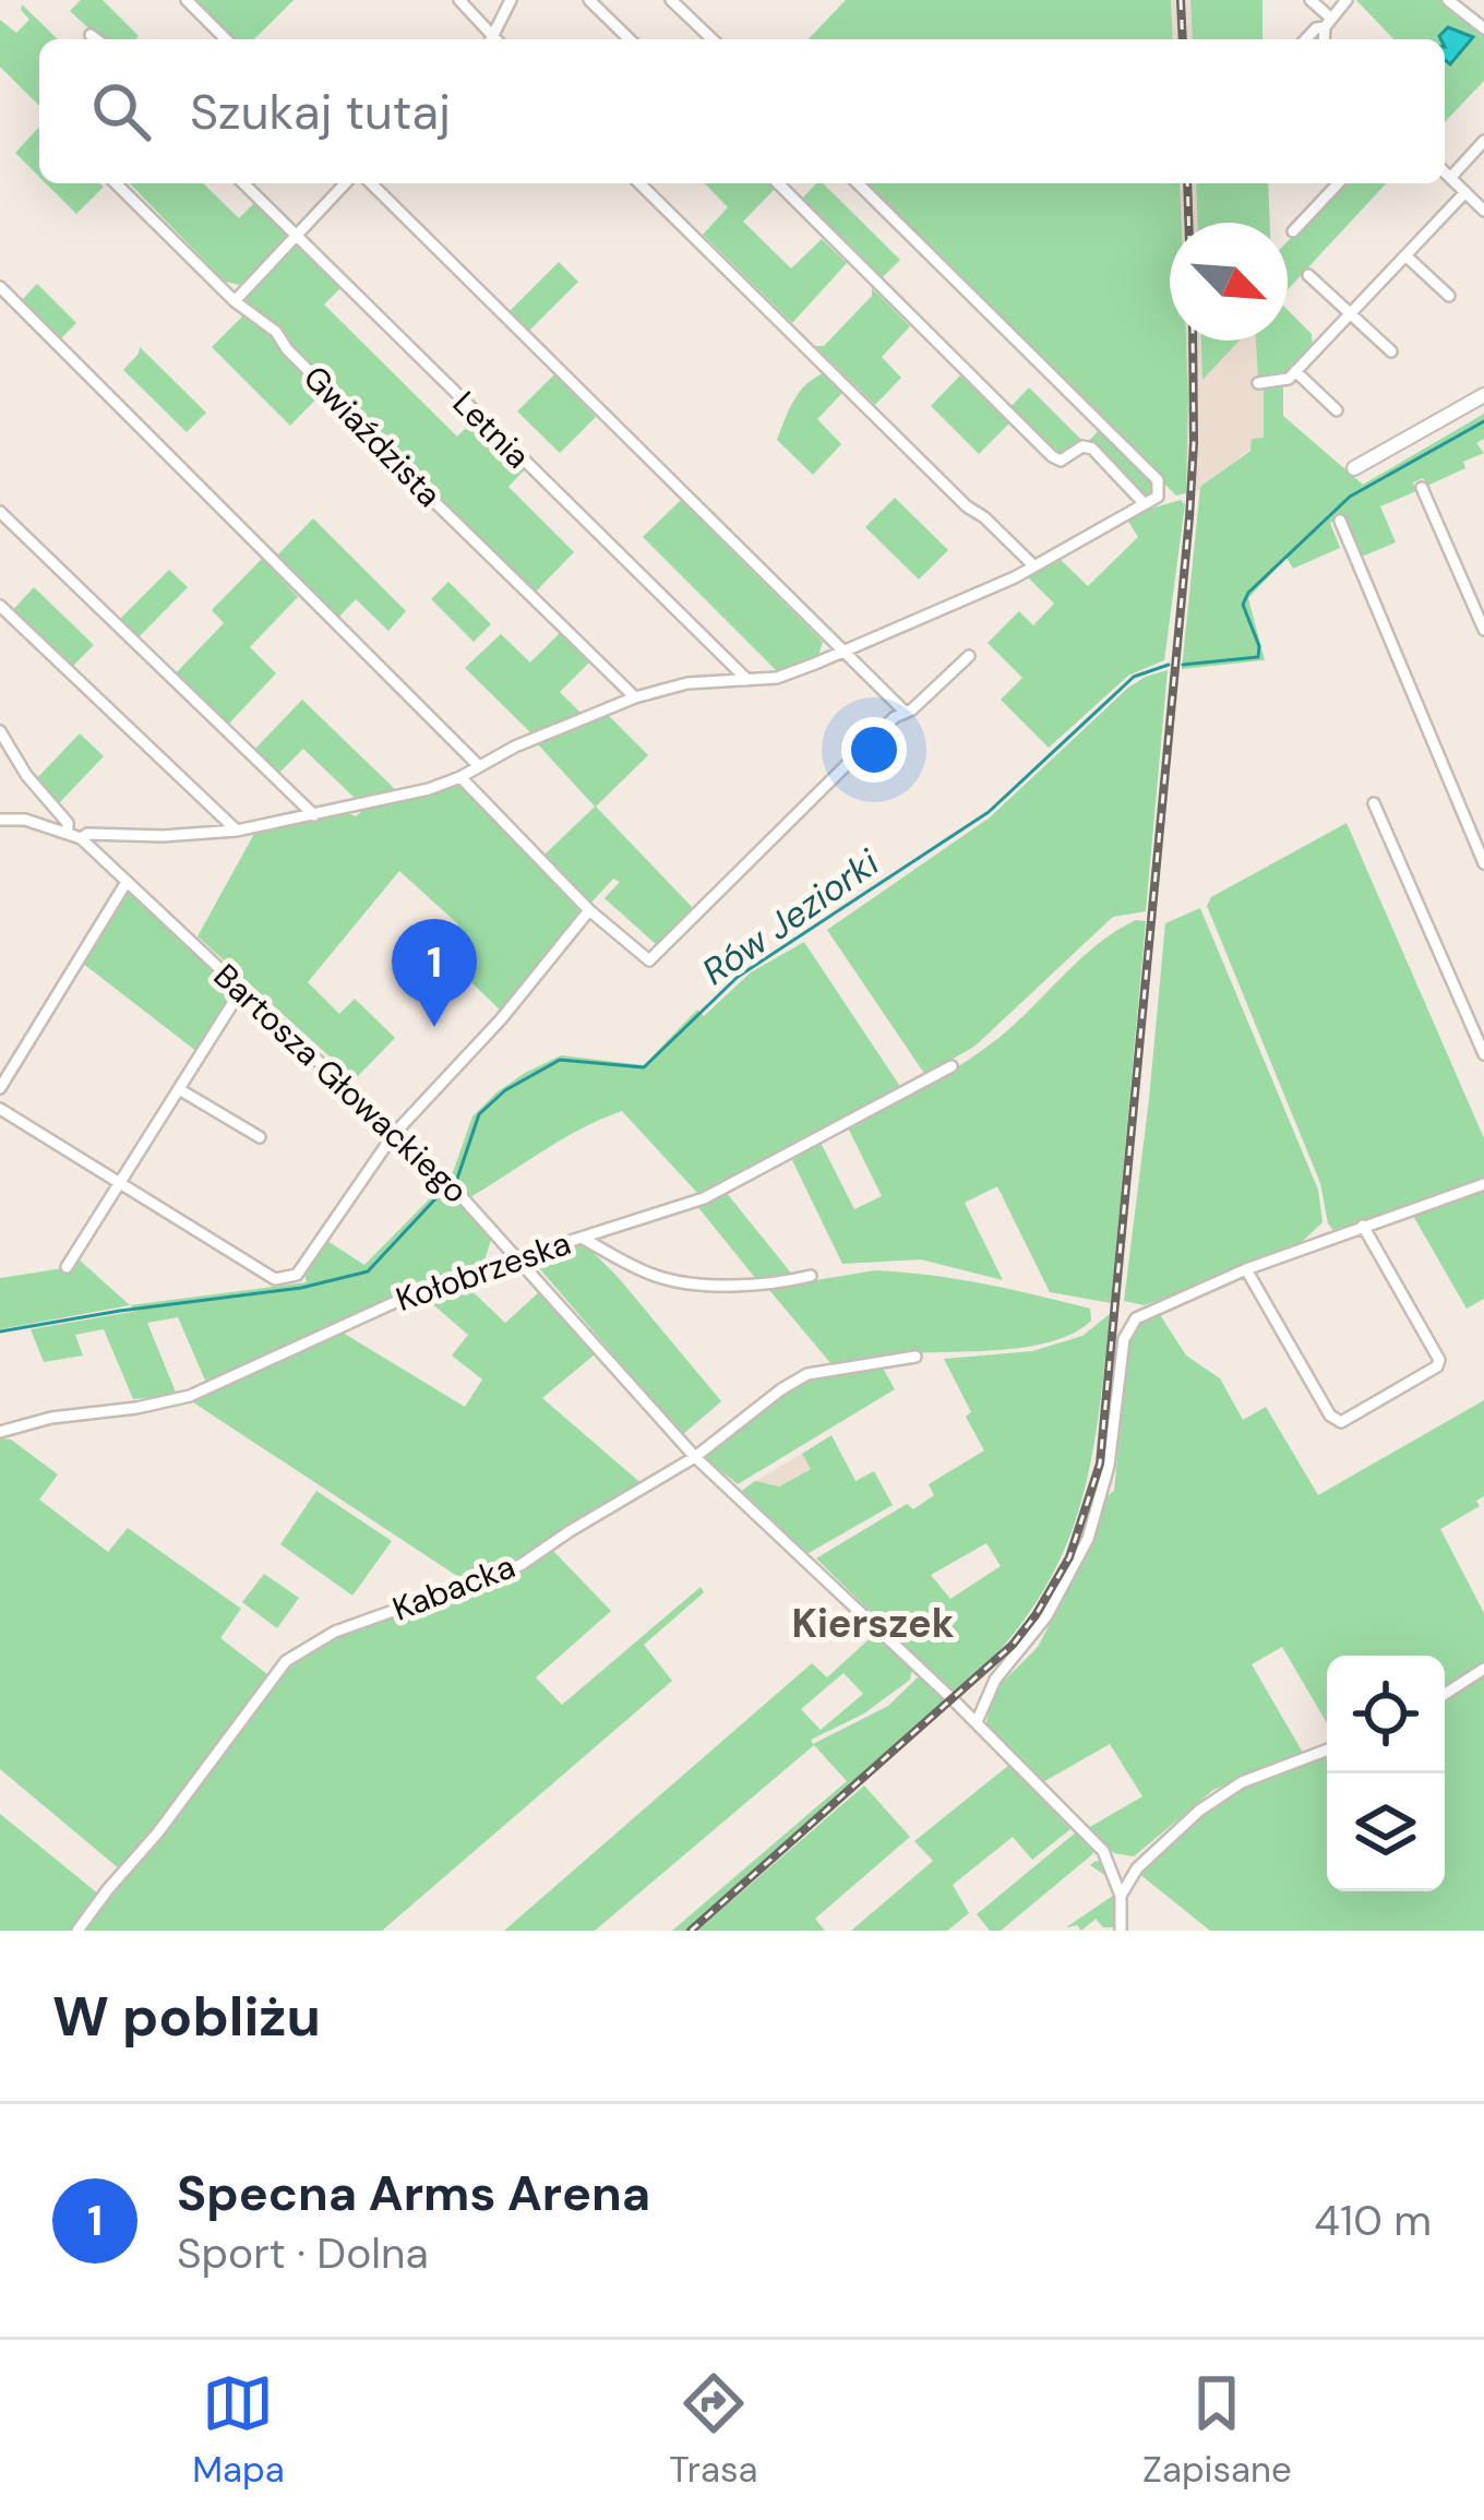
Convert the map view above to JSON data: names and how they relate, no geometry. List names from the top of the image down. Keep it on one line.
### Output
{"streets":{"street":["Letnia","Gwiaździsta","Bartosza Głowackiego","Kołobrzeska","Kabacka"]},"crossings":[["Bartosza Głowackiego","Kołobrzeska"],["Bartosza Głowackiego","Kabacka"]],"districts":["Kierszek"],"water":["Rów Jeziorki"],"north":"bottom right","page":{"search":"Szukaj tutaj","pins":"1","heading":"W pobliżu","list":[{"mark":"1","name":"Specna Arms Arena","note":"Sport · Dolna","value":"410 m"}],"nav":["Mapa","Trasa","Zapisane"]}}
